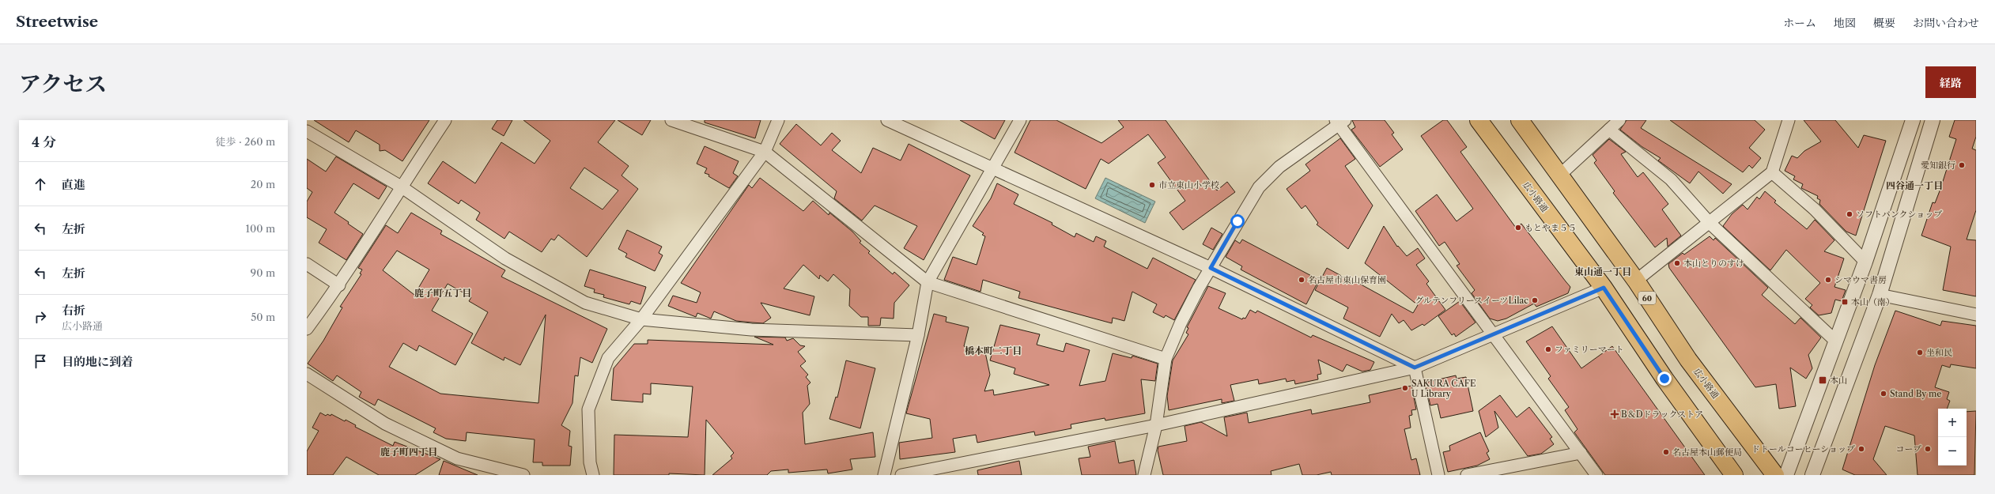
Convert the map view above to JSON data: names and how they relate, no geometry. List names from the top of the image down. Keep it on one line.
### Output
{"streets":{"main road":["広小路通","60"]},"districts":["四谷通一丁目","東山通一丁目","鹿子町五丁目","橋本町二丁目","鹿子町四丁目"],"places":{"other":["愛知銀行","市立東山小学校","ソフトバンクショップ","もとやま５５","本山とりのすけ","名古屋市東山保育園","シマウマ書房","グルテンフリースイーツLilac","ファミリーマート","坐和民","SAKURA CAFE U Library","Stand By me","ドトールコーヒーショップ","コープ","名古屋本山郵便局"],"transit":["本山（南）","本山"],"health":["B＆Dドラックストア"]},"page":{"header":"Streetwise","nav":["ホーム","地図","概要","お問い合わせ"],"title":"アクセス","buttons":"経路","heading":["4 分","徒歩 · 260 m"],"list":[["直進","20 m"],["左折","100 m"],["左折","90 m"],["右折","広小路通","50 m"],"目的地に到着"],"map_buttons":["+","−"]}}
